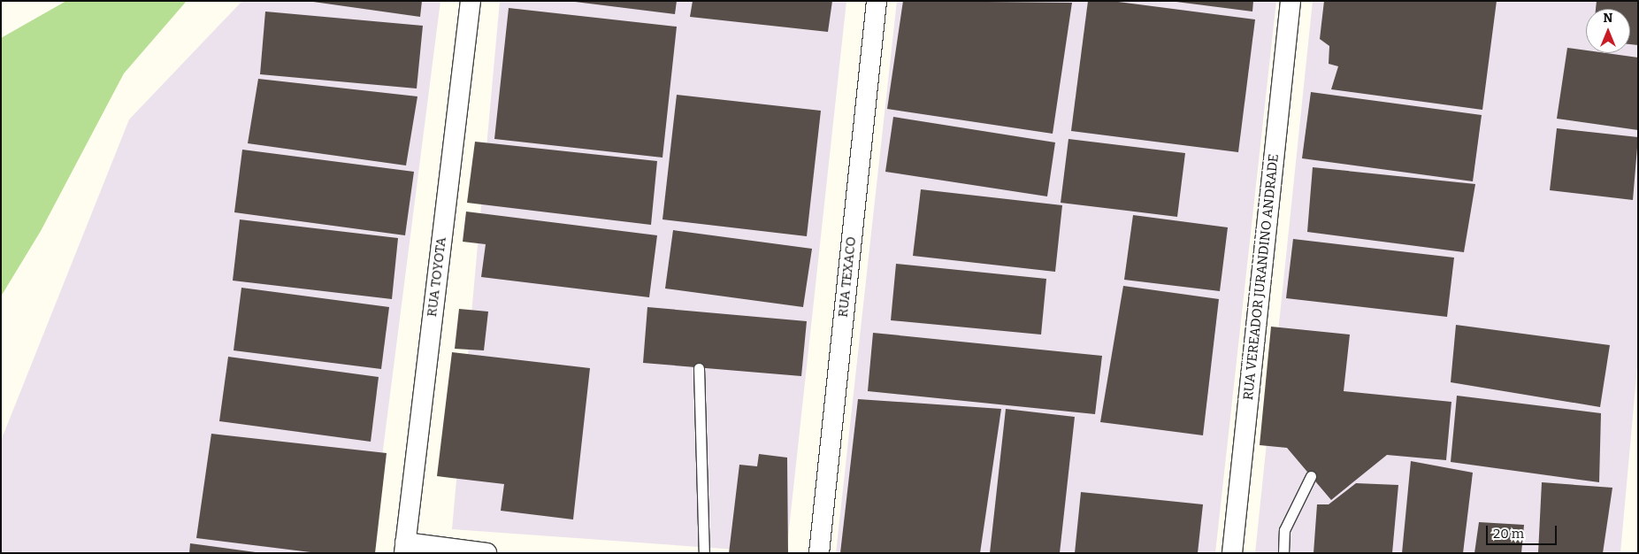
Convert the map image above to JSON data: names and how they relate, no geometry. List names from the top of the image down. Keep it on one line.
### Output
{"streets":{"street":["RUA TOYOTA","RUA TEXACO","RUA VEREADOR JURANDINO ANDRADE"]},"scale_bar":"20 m","north":"top"}
